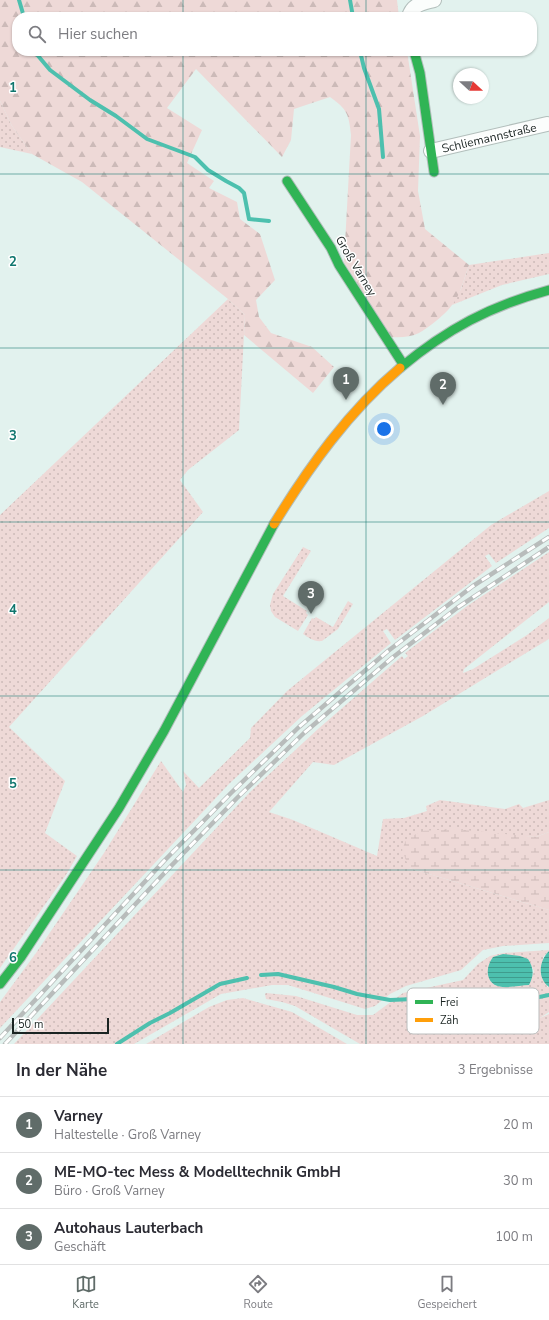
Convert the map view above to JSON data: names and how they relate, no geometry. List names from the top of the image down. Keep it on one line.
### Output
{"streets":{"main road":["Schliemannstraße","Groß Varney"]},"legend":["Frei","Zäh"],"scale_bar":"50 m","north":"right","page":{"search":"Hier suchen","pins":["1","2","3"],"scale":"50 m","heading":["In der Nähe","3 Ergebnisse"],"list":[{"mark":"1","name":"Varney","note":"Haltestelle · Groß Varney","value":"20 m"},{"mark":"2","name":"ME-MO-tec Mess & Modelltechnik GmbH","note":"Büro · Groß Varney","value":"30 m"},{"mark":"3","name":"Autohaus Lauterbach","note":"Geschäft","value":"100 m"}],"nav":["Karte","Route","Gespeichert"]},"grid":{"rows":["1","2","3","4","5","6"]}}
